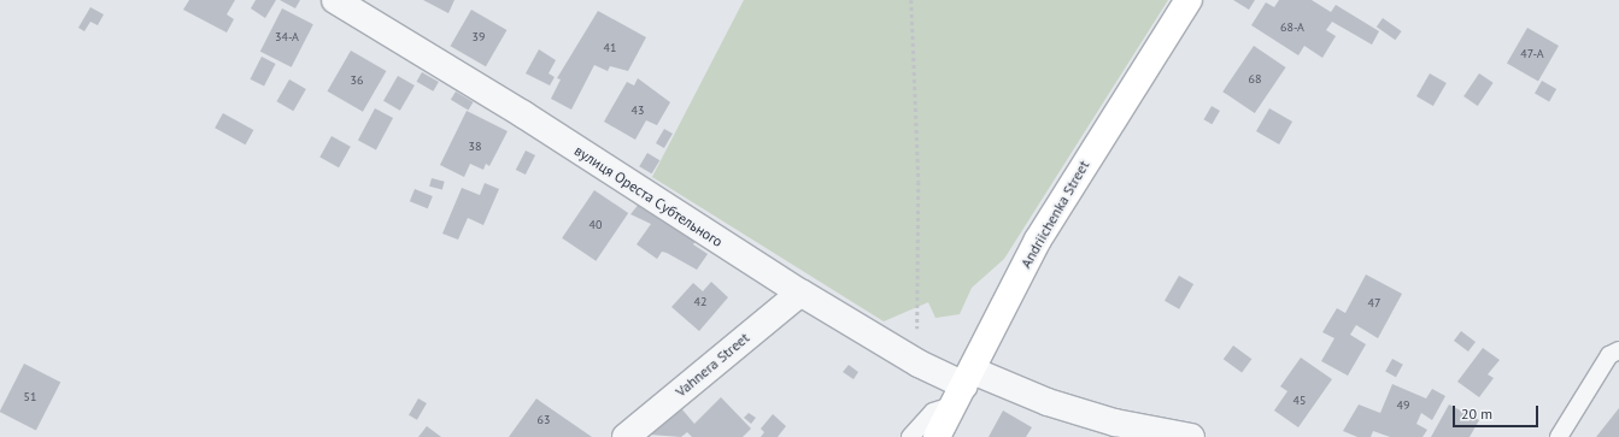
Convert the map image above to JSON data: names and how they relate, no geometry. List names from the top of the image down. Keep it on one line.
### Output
{"streets":{"street":["вулиця Ореста Субтельного","Andriichenka Street","Vahnera Street"]},"crossings":[["вулиця Ореста Субтельного","Andriichenka Street"],["вулиця Ореста Субтельного","Vahnera Street"]],"house_numbers":["68-А","34-А","39","41","47-А","68","36","43","38","40","42","47","51","45","49","63"],"scale_bar":"20 m"}
